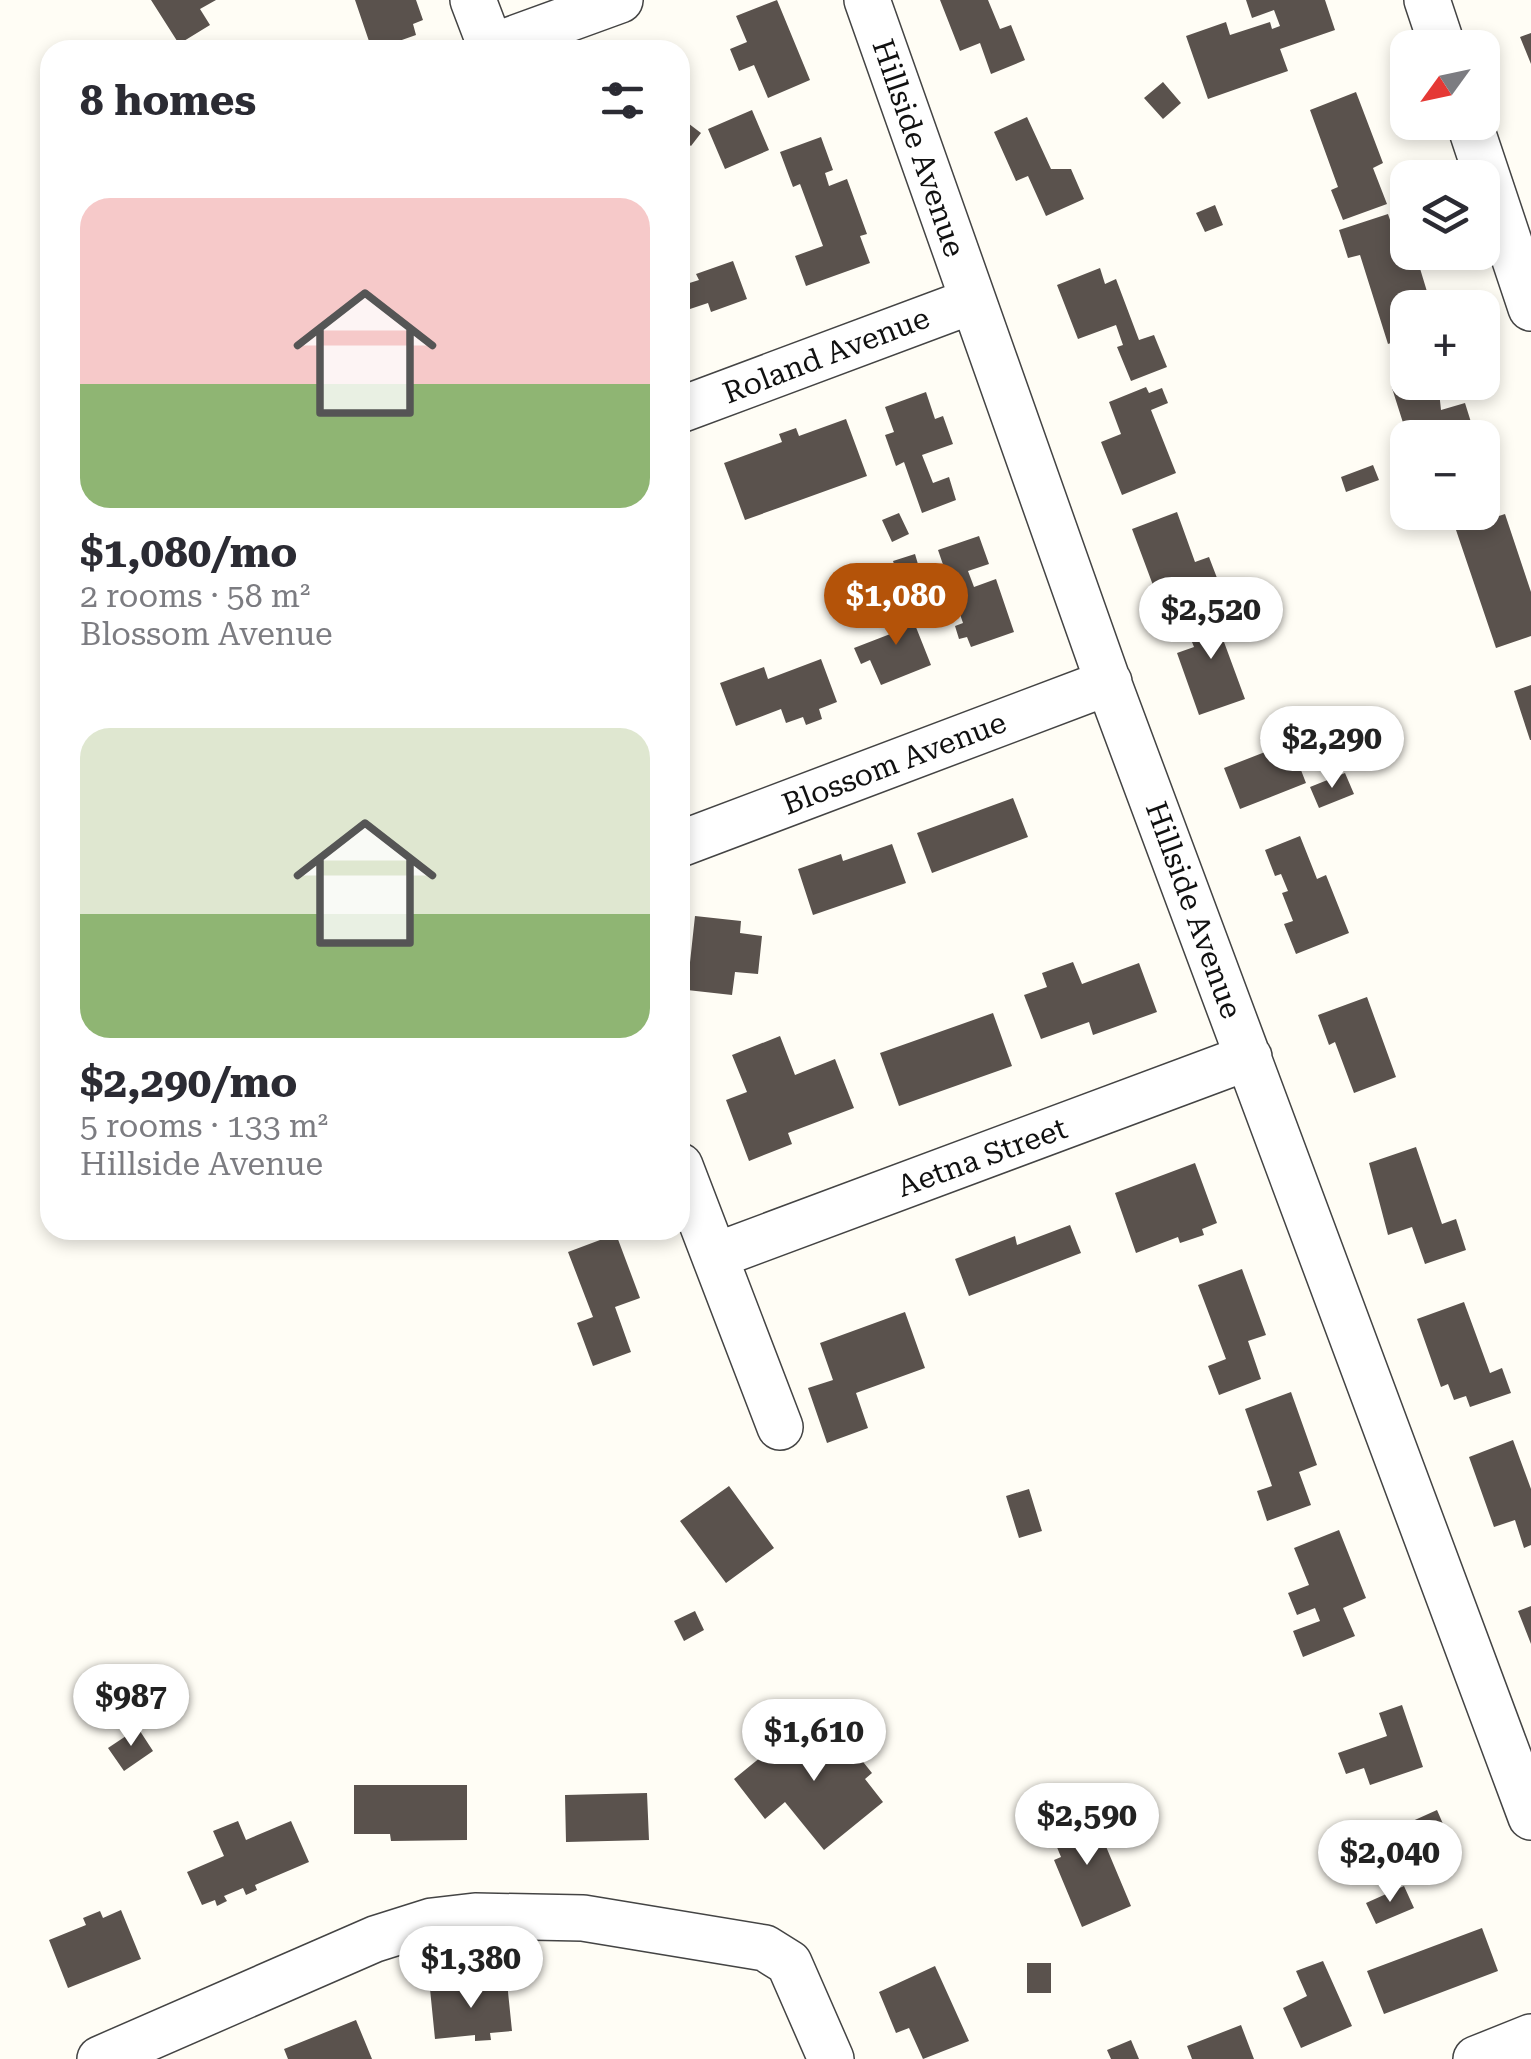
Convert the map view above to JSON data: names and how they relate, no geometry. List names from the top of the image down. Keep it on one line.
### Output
{"streets":{"street":["Hillside Avenue","Roland Avenue","Blossom Avenue","Aetna Street"]},"crossings":[["Hillside Avenue","Roland Avenue"],["Hillside Avenue","Blossom Avenue"],["Hillside Avenue","Aetna Street"]],"north":"bottom left","page":{"map_buttons":["+","−"],"heading":"8 homes","list":[{"name":"$1,080/mo","note":"2 rooms · 58 m² · Blossom Avenue"},{"name":"$2,290/mo","note":"5 rooms · 133 m² · Hillside Avenue"}],"price":["$1,080","$2,520","$2,290","$987","$1,610","$2,590","$2,040","$1,380"]}}
